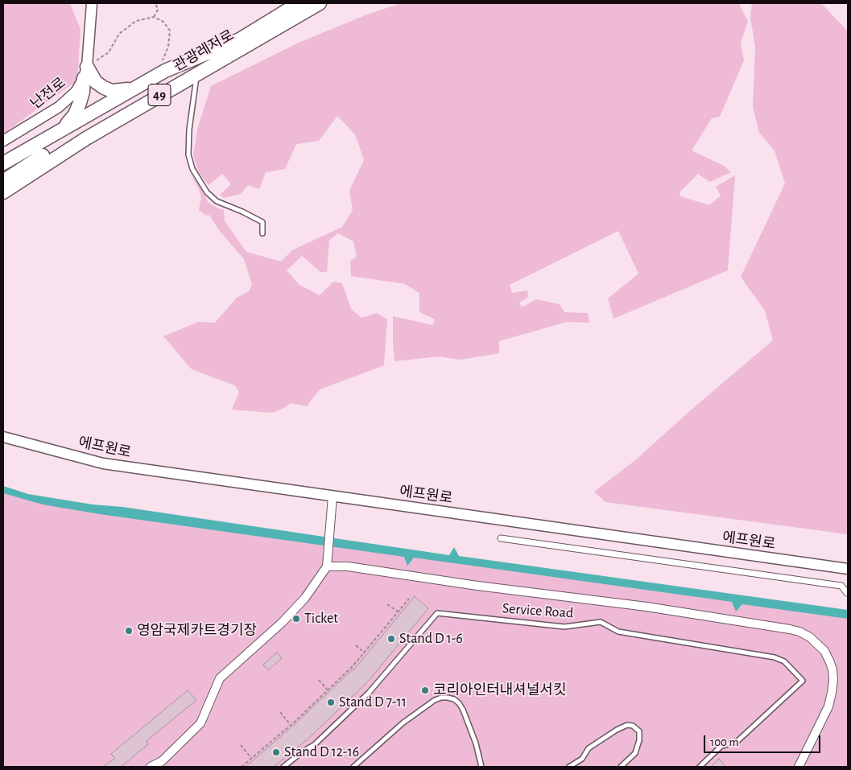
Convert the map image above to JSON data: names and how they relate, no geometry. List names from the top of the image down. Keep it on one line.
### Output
{"streets":{"highway":["관광레저로","49"],"street":["난전로","에프원로"],"lane":["Service Road"]},"places":["Ticket","영암국제카트경기장","Stand D 1-6","코리아인터내셔널서킷","Stand D 7-11","Stand D 12-16"],"scale_bar":"100 m"}
